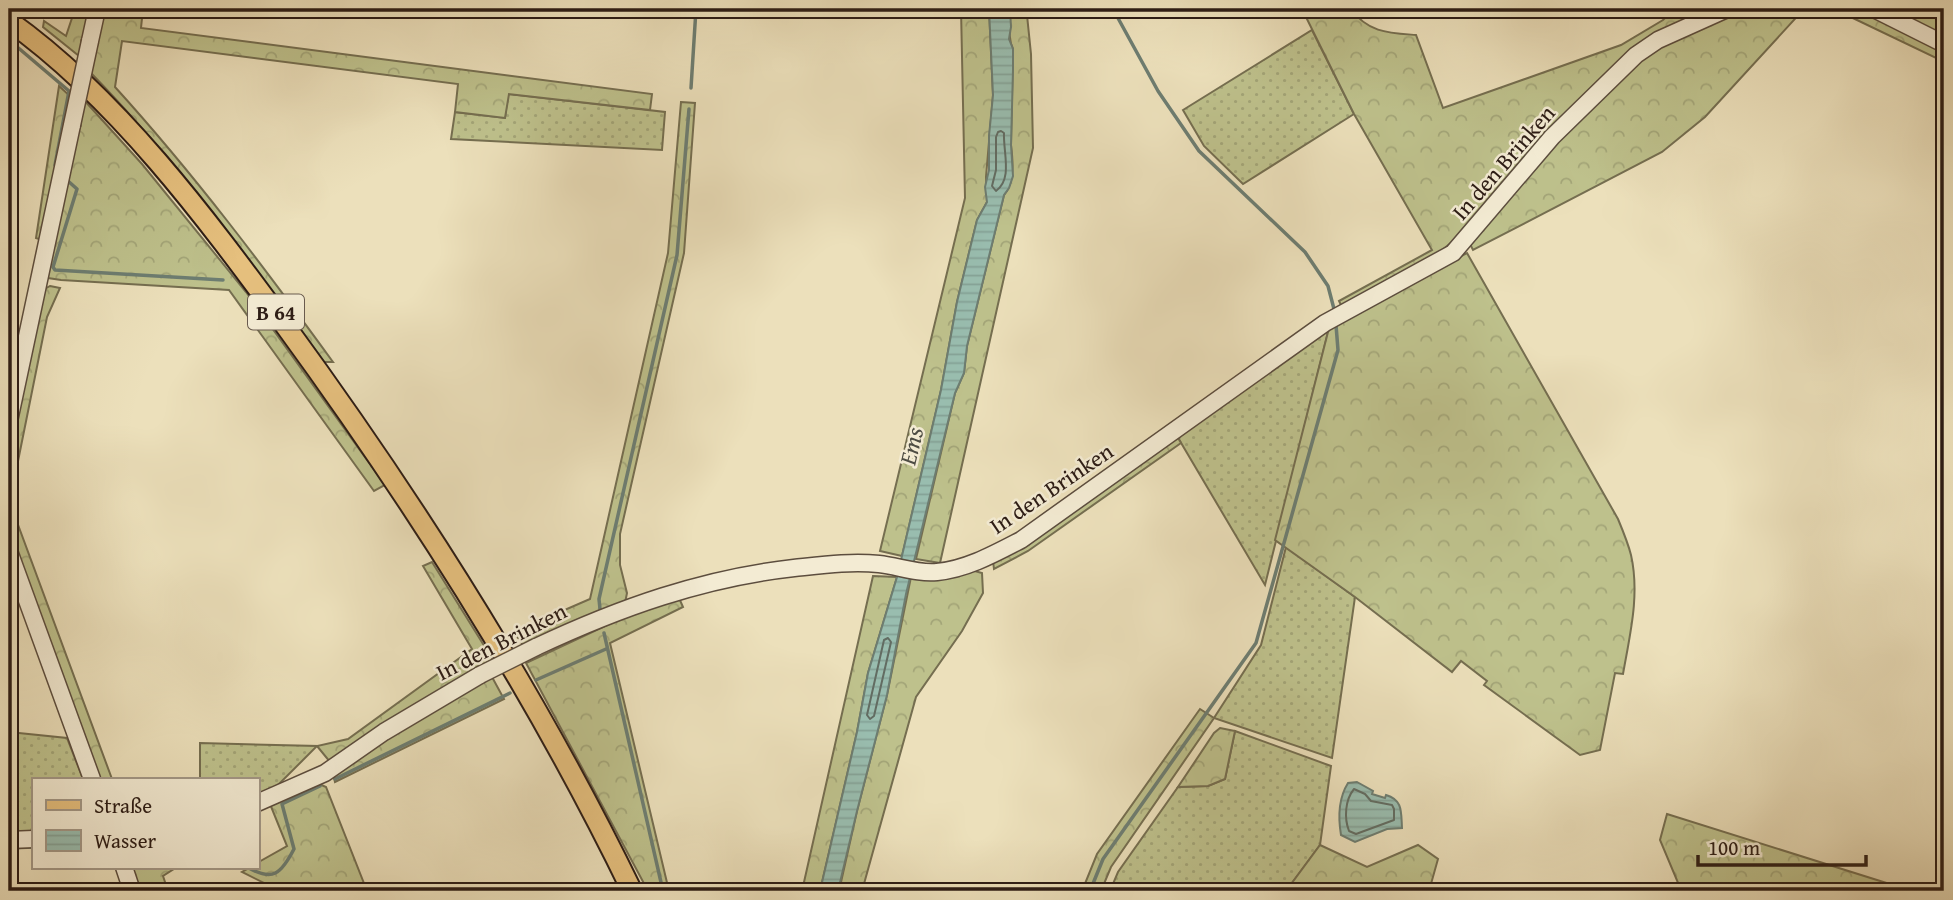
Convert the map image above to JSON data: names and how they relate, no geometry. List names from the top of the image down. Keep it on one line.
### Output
{"streets":{"main road":["B 64"],"street":["In den Brinken"]},"water":["Ems"],"legend":["Straße","Wasser"],"scale_bar":"100 m"}
